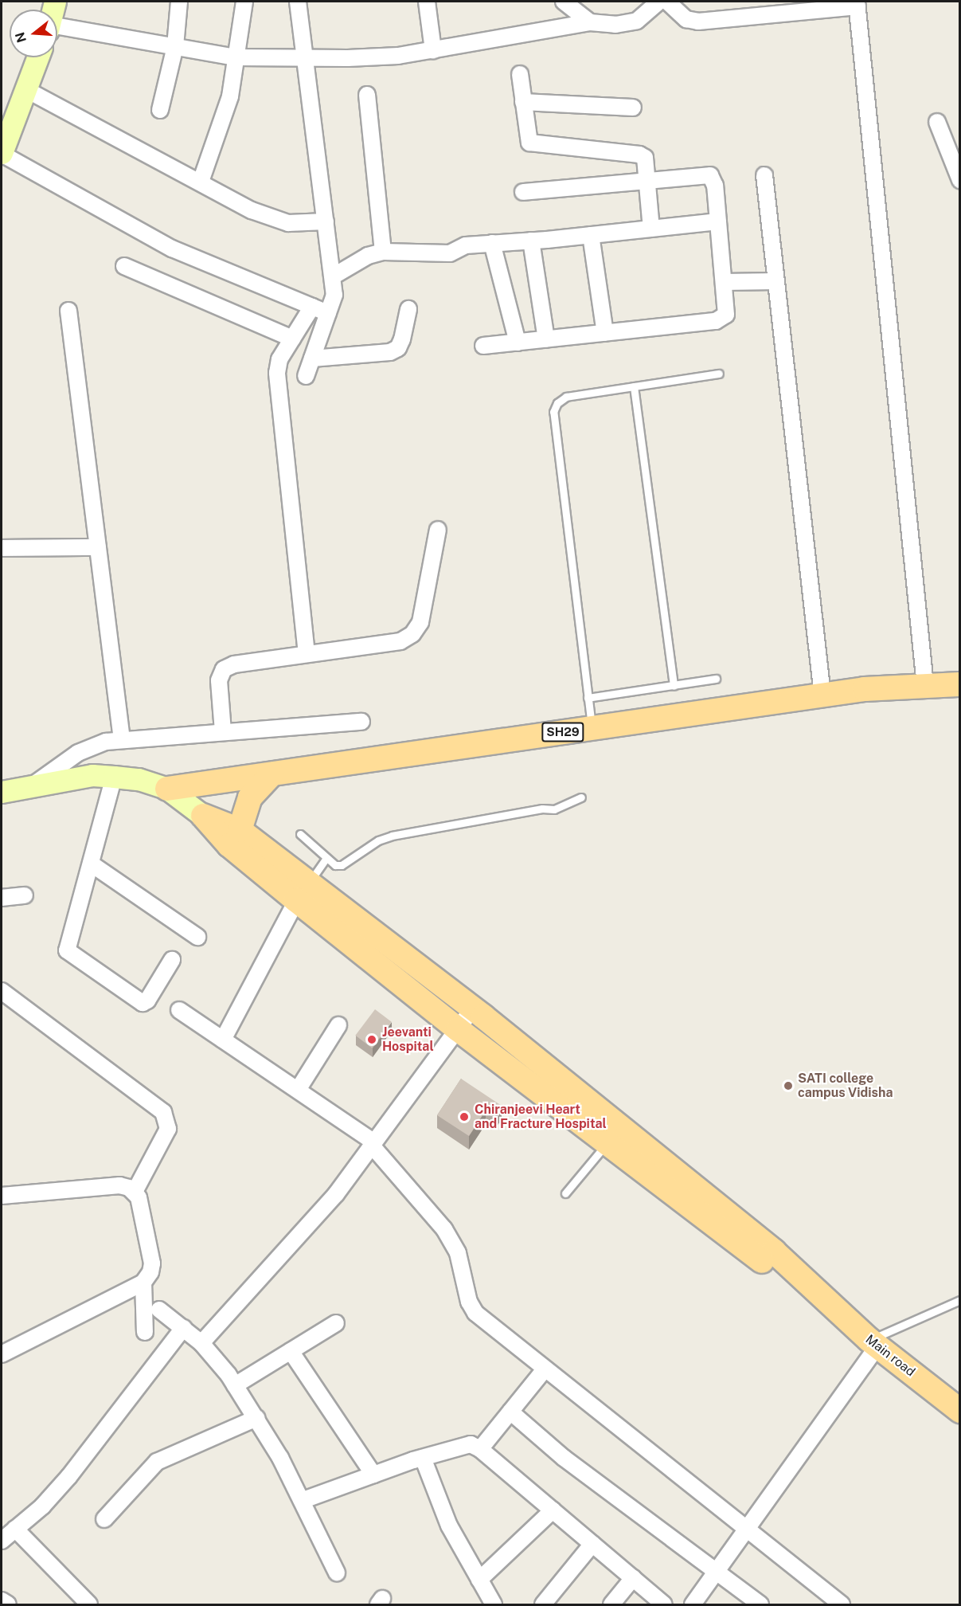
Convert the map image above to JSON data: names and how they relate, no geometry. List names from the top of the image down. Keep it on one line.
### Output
{"streets":{"main road":["SH29","Main road"]},"places":["Jeevanti Hospital","SATI college campus Vidisha","Chiranjeevi Heart and Fracture Hospital"],"north":"left"}
